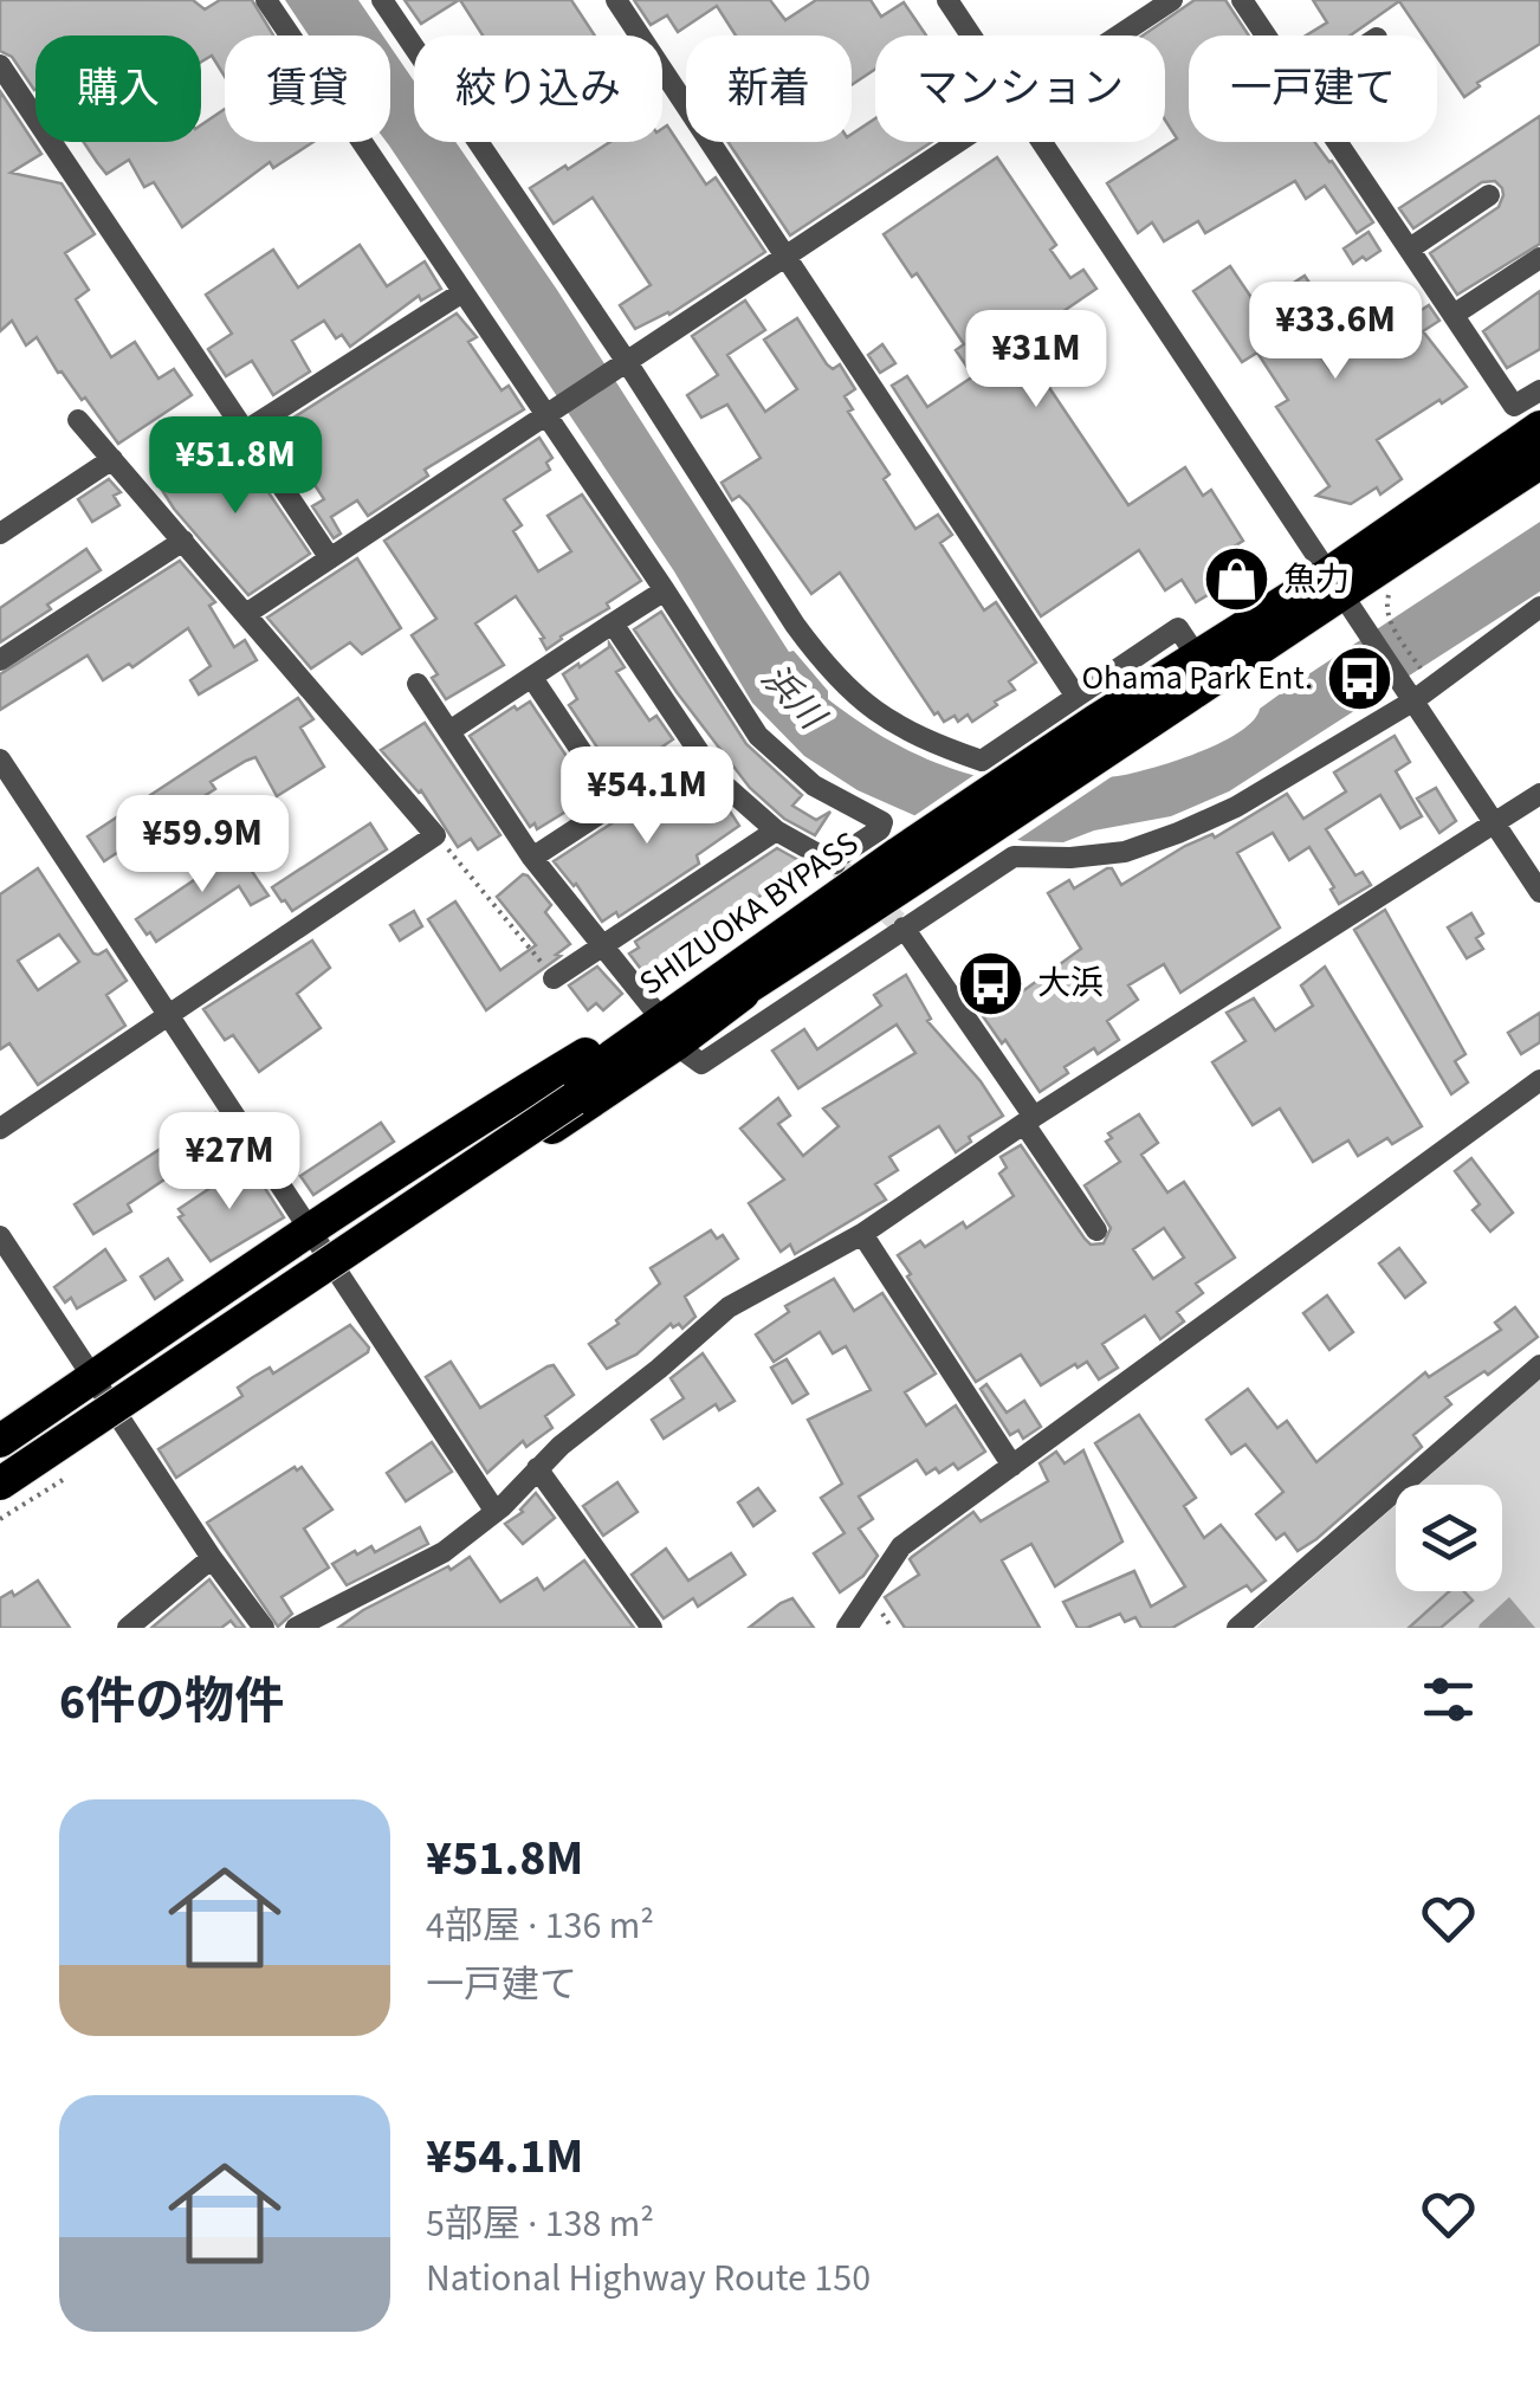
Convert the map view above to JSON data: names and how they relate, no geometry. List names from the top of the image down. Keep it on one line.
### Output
{"streets":{"highway":["SHIZUOKA BYPASS"]},"water":["浜川"],"places":{"shop":["魚力"],"bus stop":["Ohama Park Ent.","大浜"]},"page":{"chip":["購入","賃貸","絞り込み","新着","マンション","一戸建て"],"price":["¥33.6M","¥31M","¥51.8M","¥54.1M","¥59.9M","¥27M"],"heading":"6件の物件","list":[{"name":"¥51.8M","note":"4部屋 · 136 m² · 一戸建て"},{"name":"¥54.1M","note":"5部屋 · 138 m² · National Highway Route 150"}]}}
